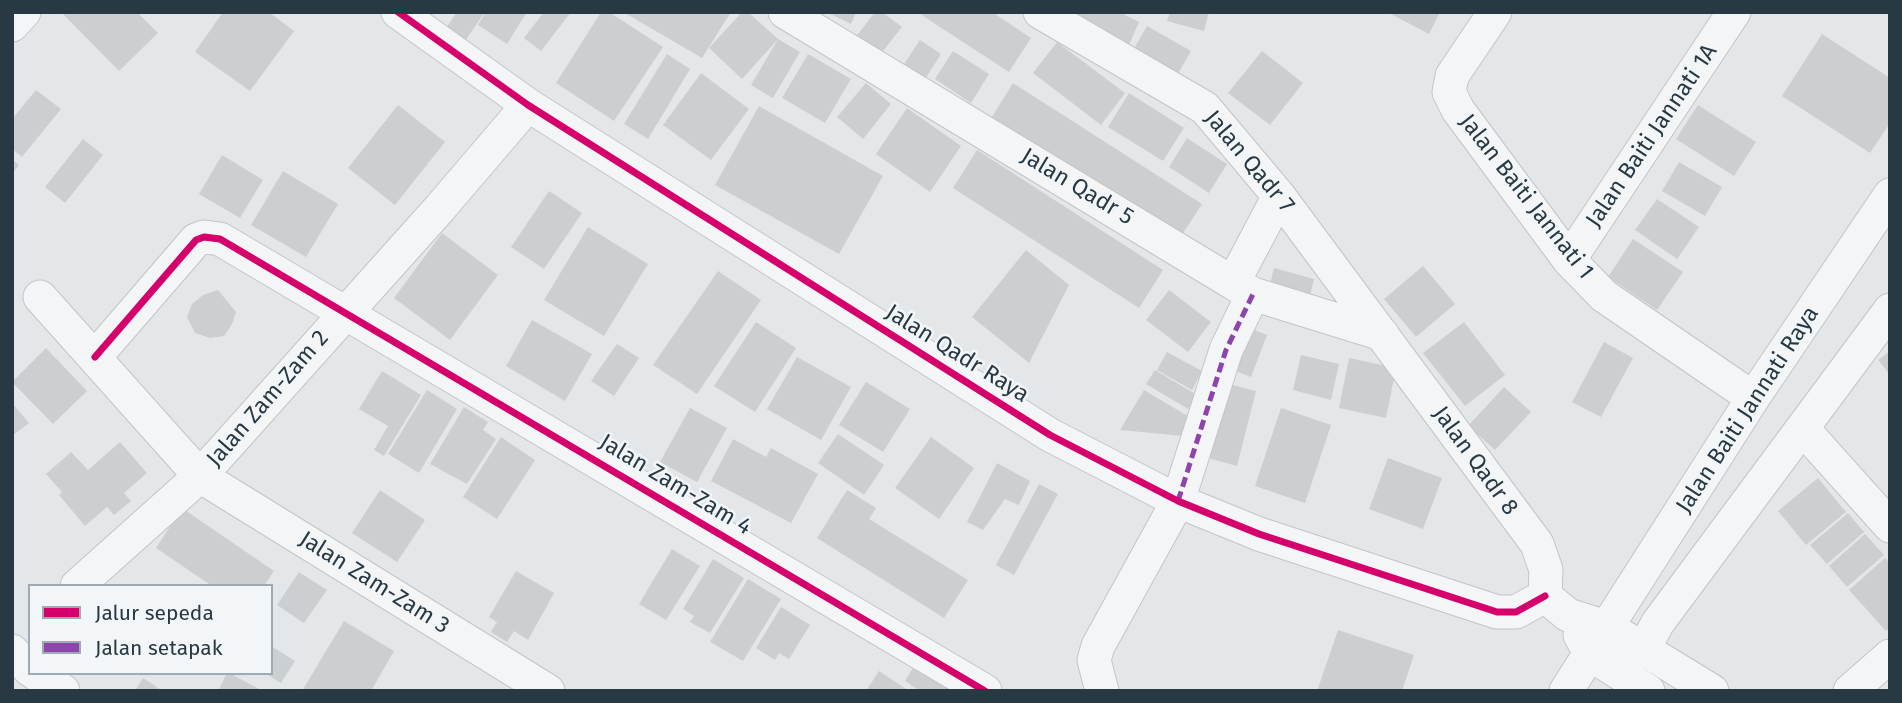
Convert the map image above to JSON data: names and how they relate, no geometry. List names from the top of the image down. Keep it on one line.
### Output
{"streets":{"street":["Jalan Baiti Jannati 1A","Jalan Qadr 7","Jalan Qadr 5","Jalan Baiti Jannati 1","Jalan Qadr Raya","Jalan Zam-Zam 2","Jalan Baiti Jannati Raya","Jalan Qadr 8","Jalan Zam-Zam 4","Jalan Zam-Zam 3"]},"crossings":[["Jalan Baiti Jannati 1A","Jalan Baiti Jannati 1"],["Jalan Qadr 7","Jalan Qadr 5"],["Jalan Qadr 7","Jalan Qadr 8"],["Jalan Qadr 5","Jalan Qadr 8"],["Jalan Baiti Jannati 1","Jalan Baiti Jannati Raya"],["Jalan Qadr Raya","Jalan Zam-Zam 2"],["Jalan Qadr Raya","Jalan Qadr 8"],["Jalan Zam-Zam 2","Jalan Zam-Zam 4"],["Jalan Zam-Zam 2","Jalan Zam-Zam 3"],["Jalan Zam-Zam 4","Jalan Zam-Zam 3"]],"legend":["Jalur sepeda","Jalan setapak"]}
